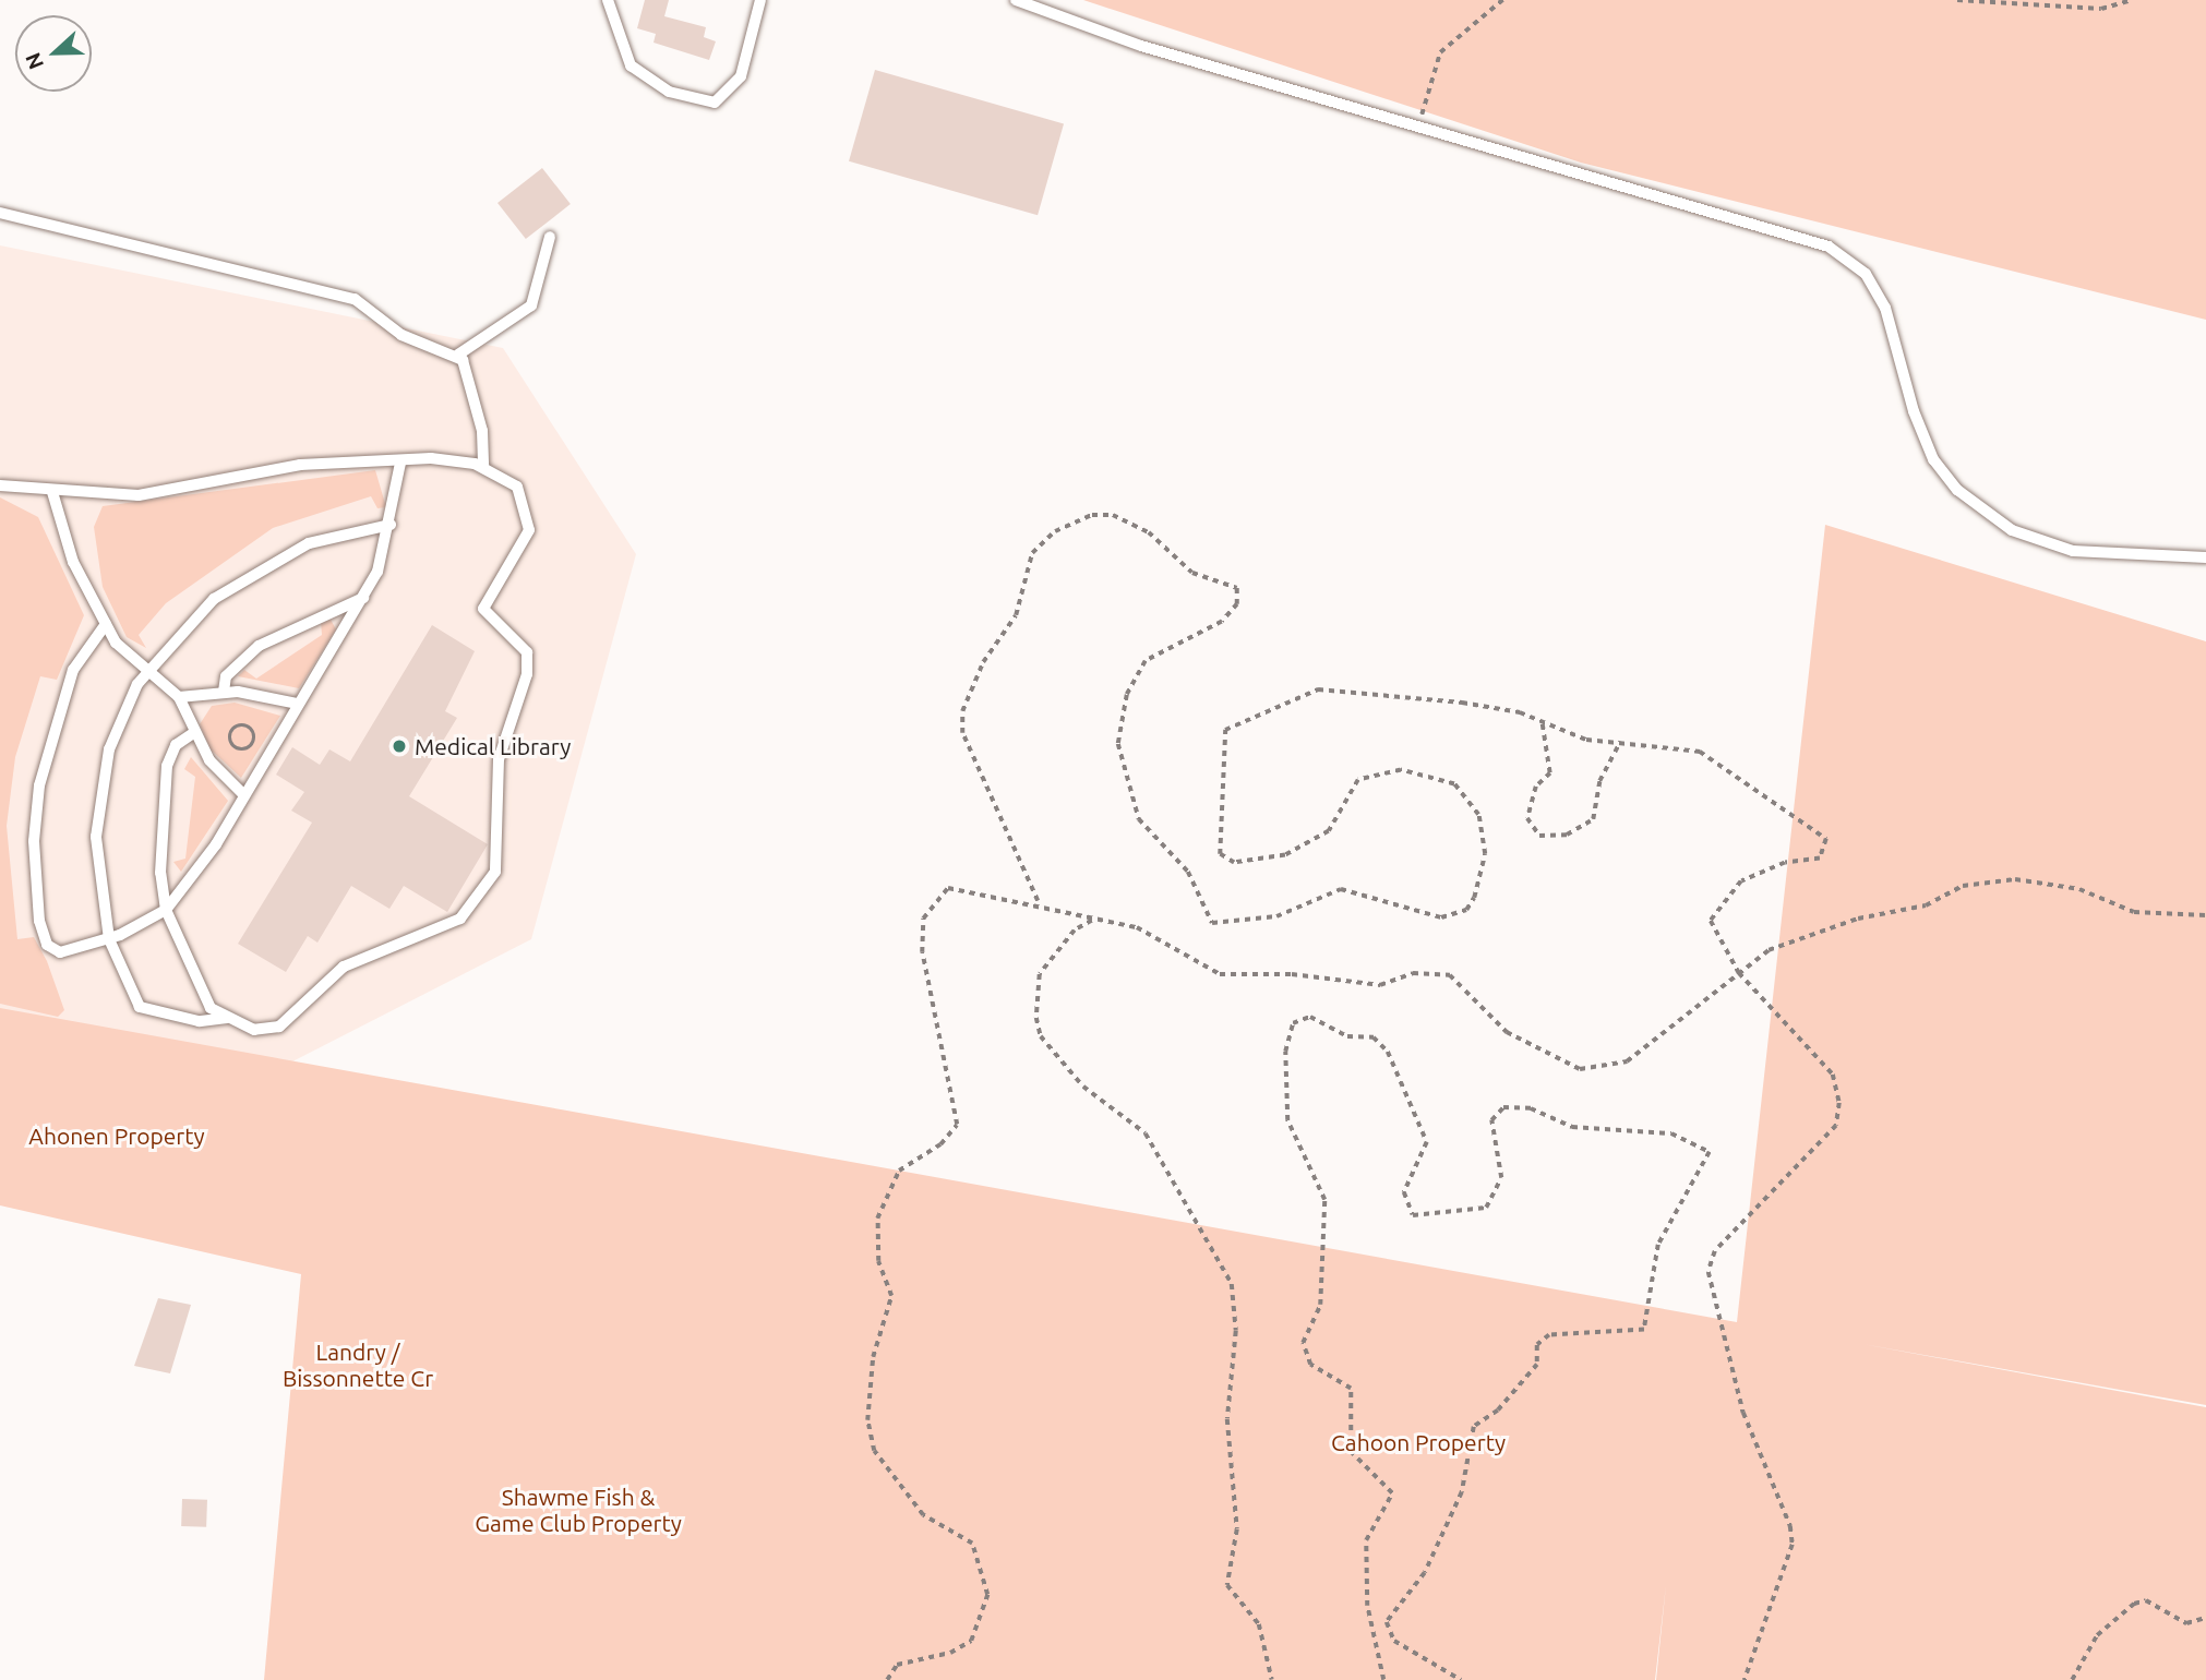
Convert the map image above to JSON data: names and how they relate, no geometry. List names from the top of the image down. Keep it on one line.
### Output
{"parks":["Ahonen Property","Landry / Bissonnette Cr","Cahoon Property","Shawme Fish & Game Club Property"],"places":["Medical Library"],"north":"left"}
